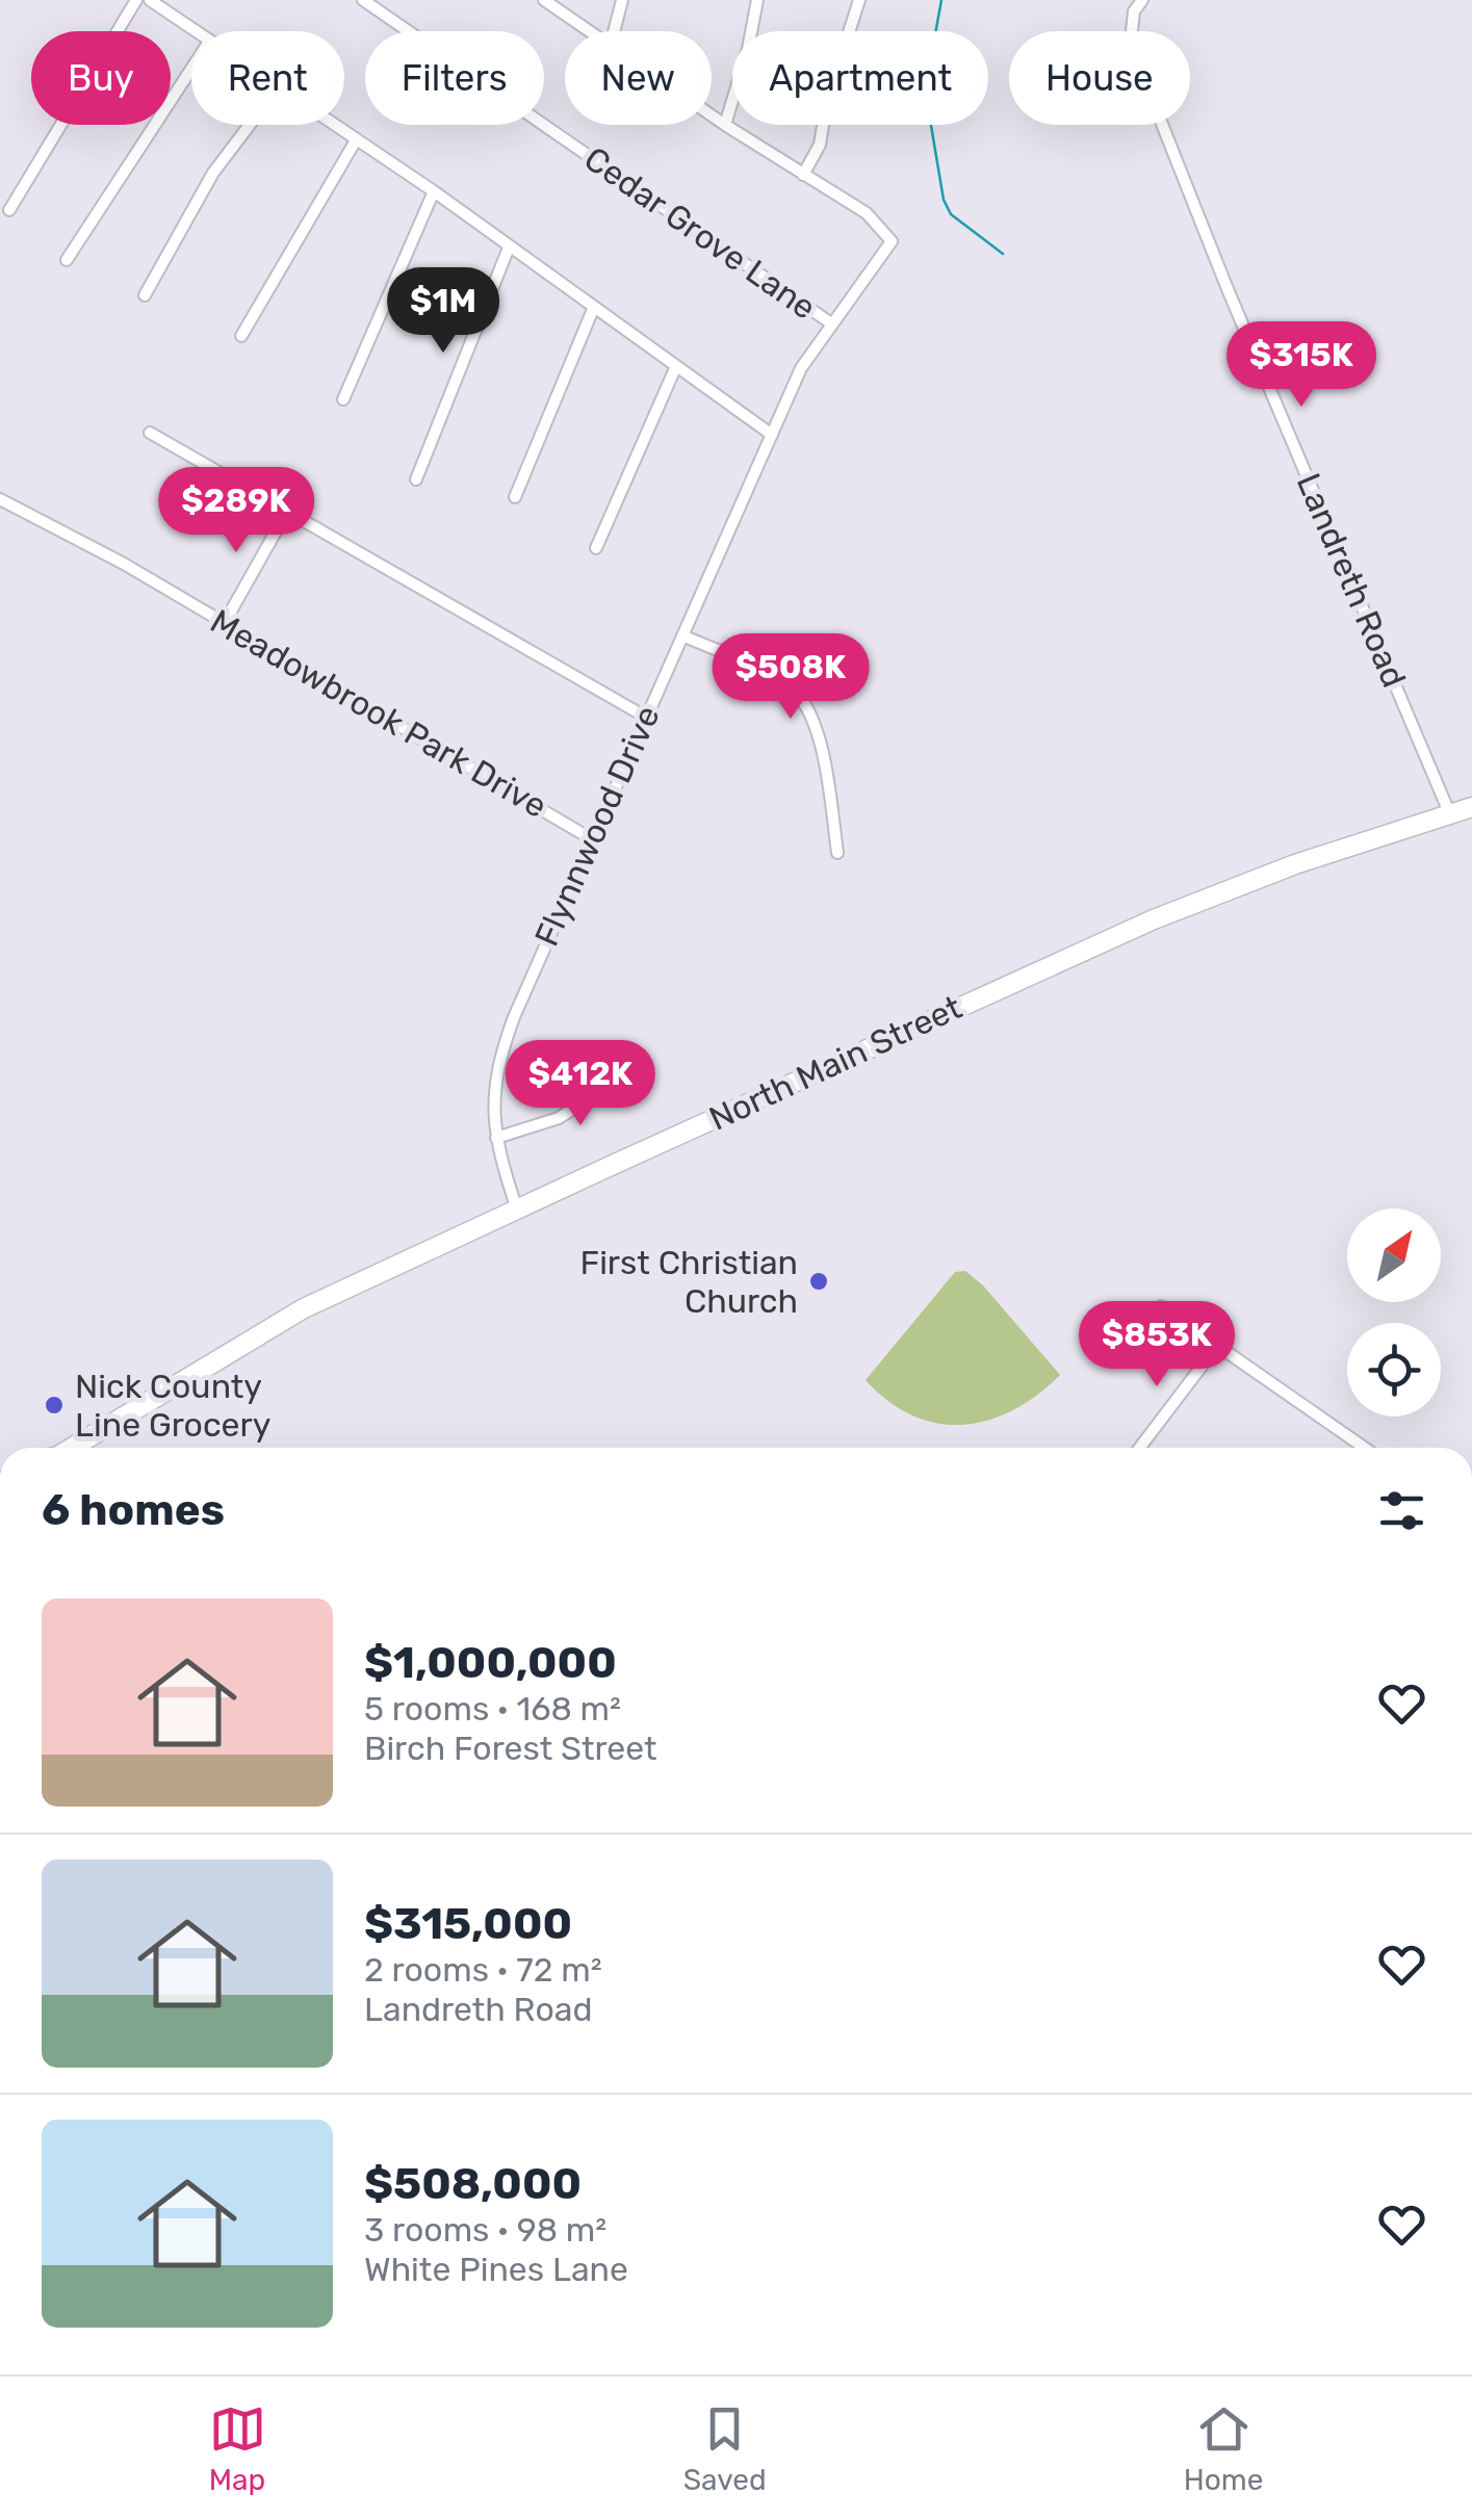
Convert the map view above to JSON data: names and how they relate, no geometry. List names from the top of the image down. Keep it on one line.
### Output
{"streets":{"main road":["North Main Street"],"street":["Cedar Grove Lane","Landreth Road","Meadowbrook Park Drive","Flynnwood Drive"]},"crossings":[["Cedar Grove Lane","Flynnwood Drive"],["Landreth Road","North Main Street"],["Meadowbrook Park Drive","Flynnwood Drive"],["Flynnwood Drive","North Main Street"]],"places":["First Christian Church","Nick County Line Grocery"],"north":"top right","page":{"chip":["Buy","Rent","Filters","New","Apartment","House"],"price":["$1M","$315K","$289K","$508K","$412K","$853K"],"heading":"6 homes","list":[{"name":"$1,000,000","note":"5 rooms · 168 m² · Birch Forest Street"},{"name":"$315,000","note":"2 rooms · 72 m² · Landreth Road"},{"name":"$508,000","note":"3 rooms · 98 m² · White Pines Lane"}],"tabs":["Map","Saved","Home"]}}
